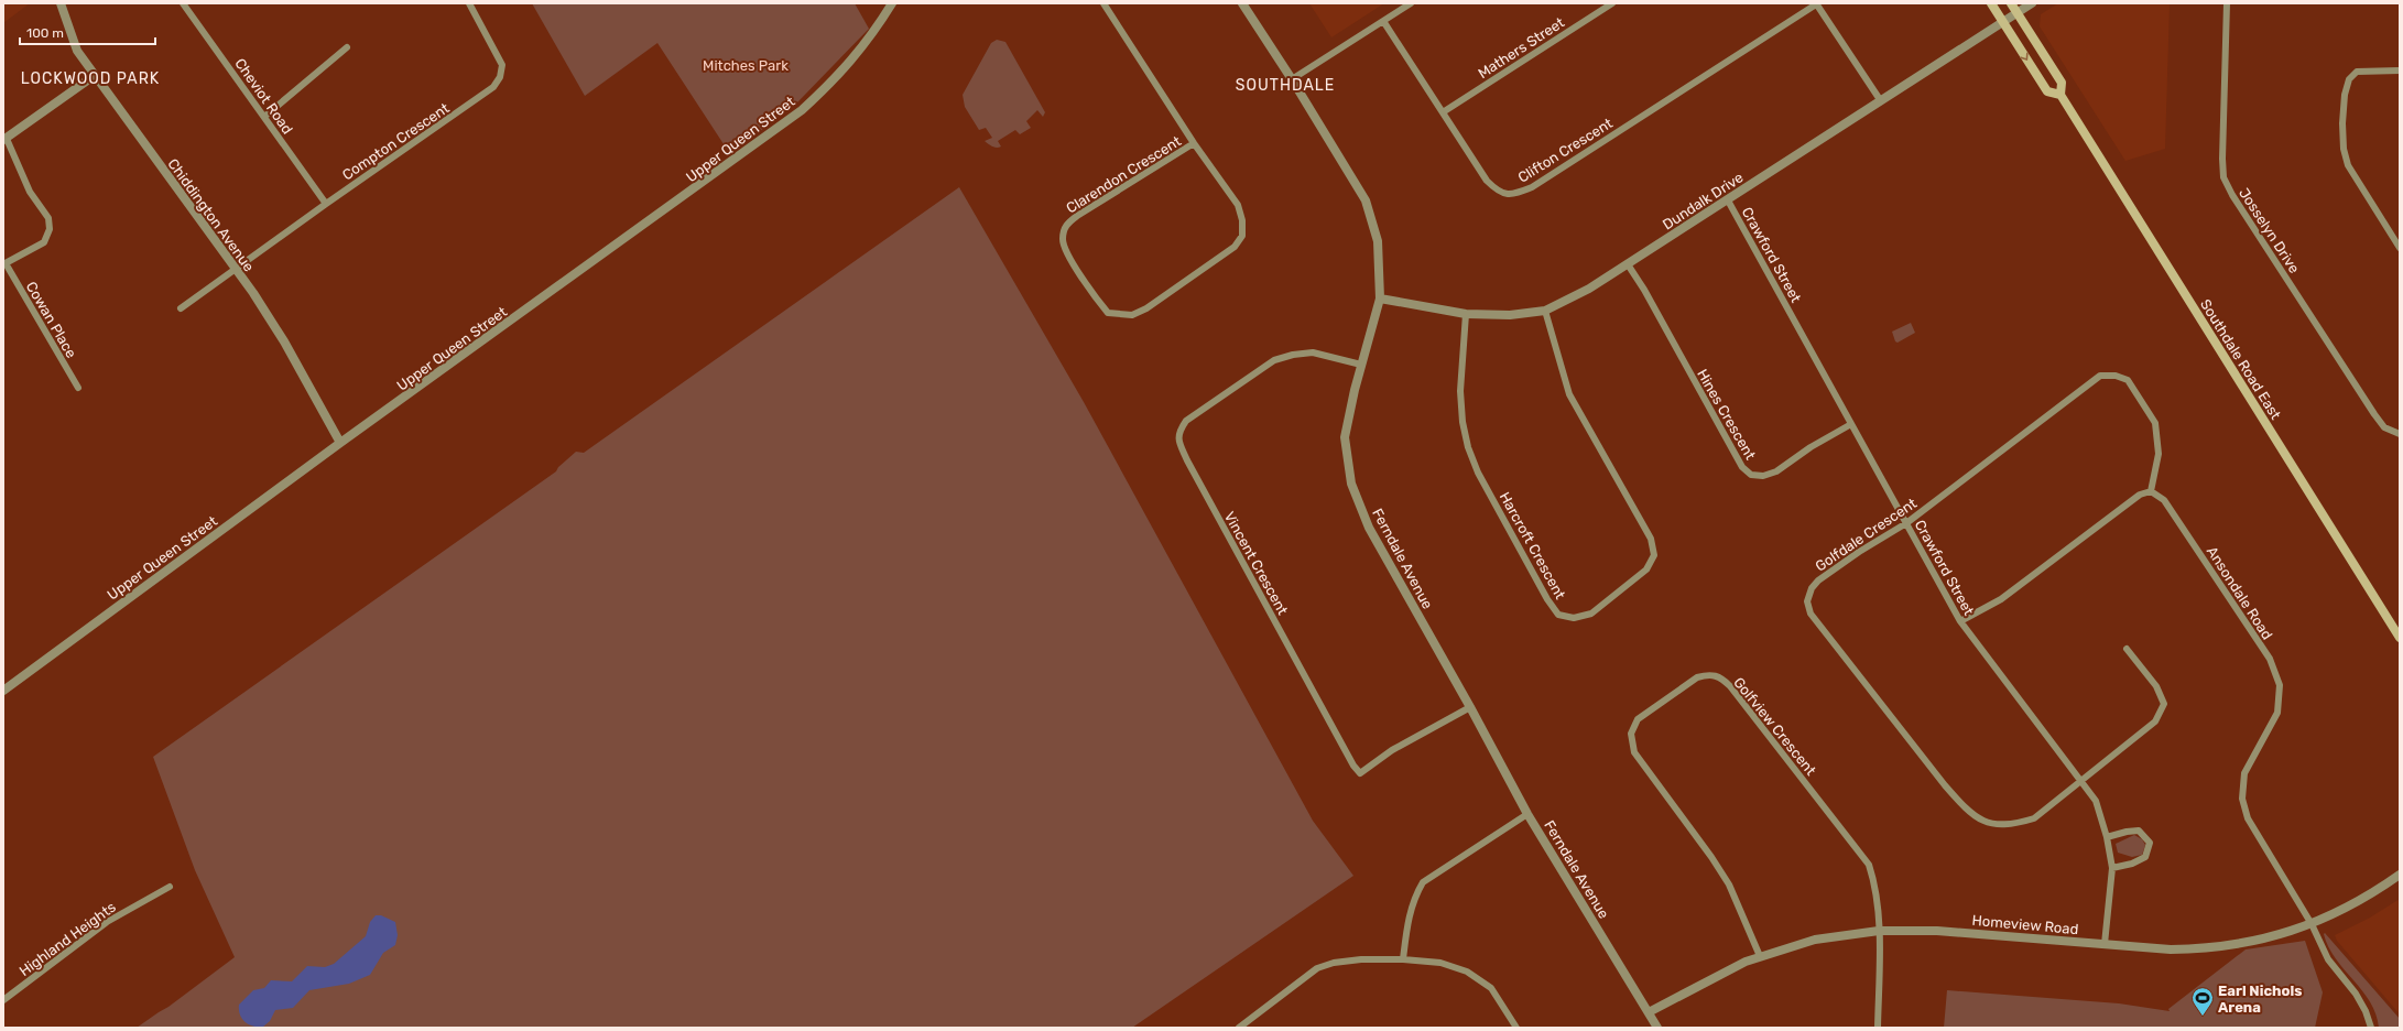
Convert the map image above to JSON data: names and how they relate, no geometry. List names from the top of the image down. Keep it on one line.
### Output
{"streets":{"main road":["Southdale Road East"],"street":["Mathers Street","Cheviot Road","Upper Queen Street","Compton Crescent","Clifton Crescent","Clarendon Crescent","Dundalk Drive","Chiddington Avenue","Josselyn Drive","Crawford Street","Cowan Place","Hines Crescent","Golfdale Crescent","Harcroft Crescent","Ferndale Avenue","Vincent Crescent","Ansondale Road","Golfview Crescent","Homeview Road","Highland Heights"]},"crossings":[["Mathers Street","Clifton Crescent"],["Cheviot Road","Compton Crescent"],["Upper Queen Street","Chiddington Avenue"],["Compton Crescent","Chiddington Avenue"],["Dundalk Drive","Crawford Street"],["Dundalk Drive","Southdale Road East"],["Dundalk Drive","Hines Crescent"],["Dundalk Drive","Harcroft Crescent"],["Dundalk Drive","Ferndale Avenue"],["Crawford Street","Hines Crescent"],["Crawford Street","Golfdale Crescent"],["Crawford Street","Homeview Road"],["Golfdale Crescent","Ansondale Road"],["Ferndale Avenue","Vincent Crescent"],["Ferndale Avenue","Homeview Road"],["Ansondale Road","Homeview Road"],["Golfview Crescent","Homeview Road"]],"districts":["LOCKWOOD PARK","SOUTHDALE"],"parks":["Mitches Park"],"places":{"sports":["Earl Nichols Arena"]},"scale_bar":"100 m"}
